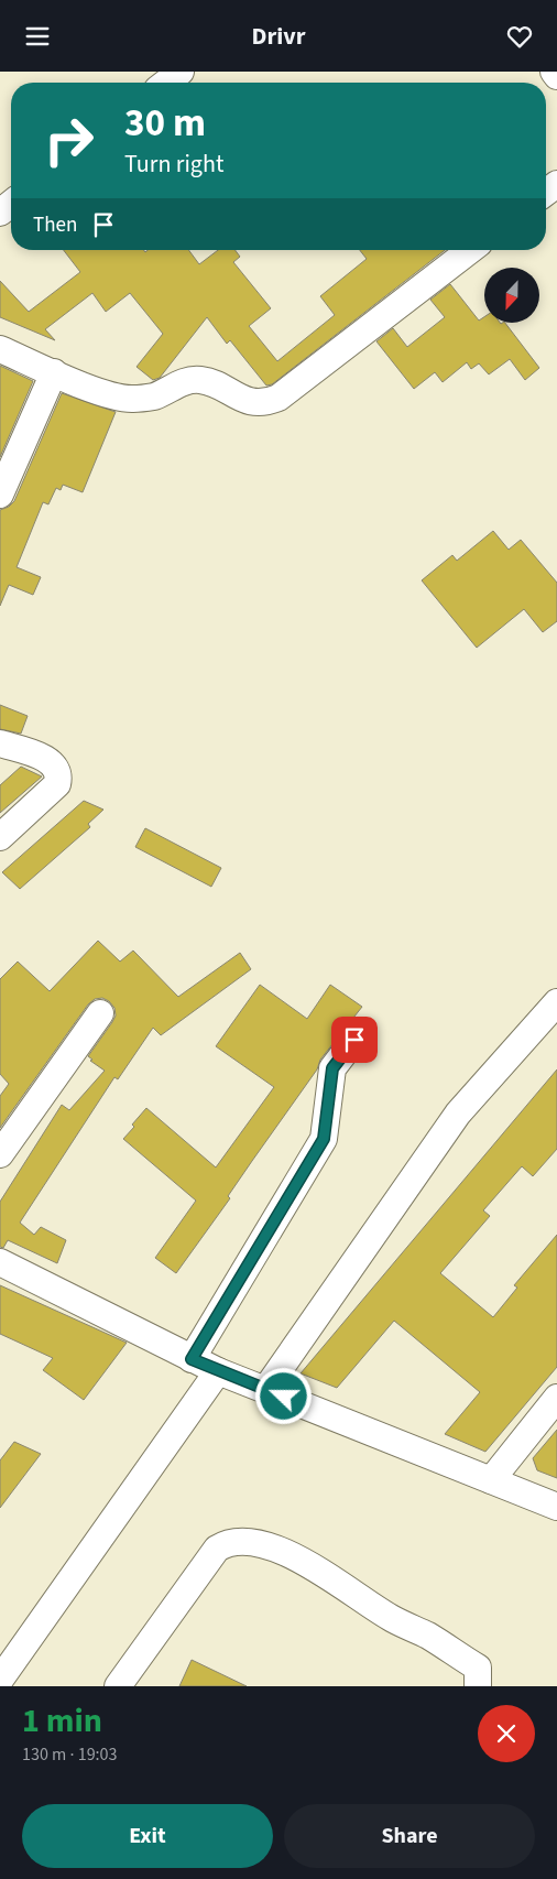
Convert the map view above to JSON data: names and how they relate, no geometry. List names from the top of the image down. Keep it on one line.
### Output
{"north":"bottom","page":{"header":"Drivr","turn":["30 m","Turn right"],"then":"Then","heading":["1 min","130 m · 19:03"],"buttons":["Exit","Share"]}}
